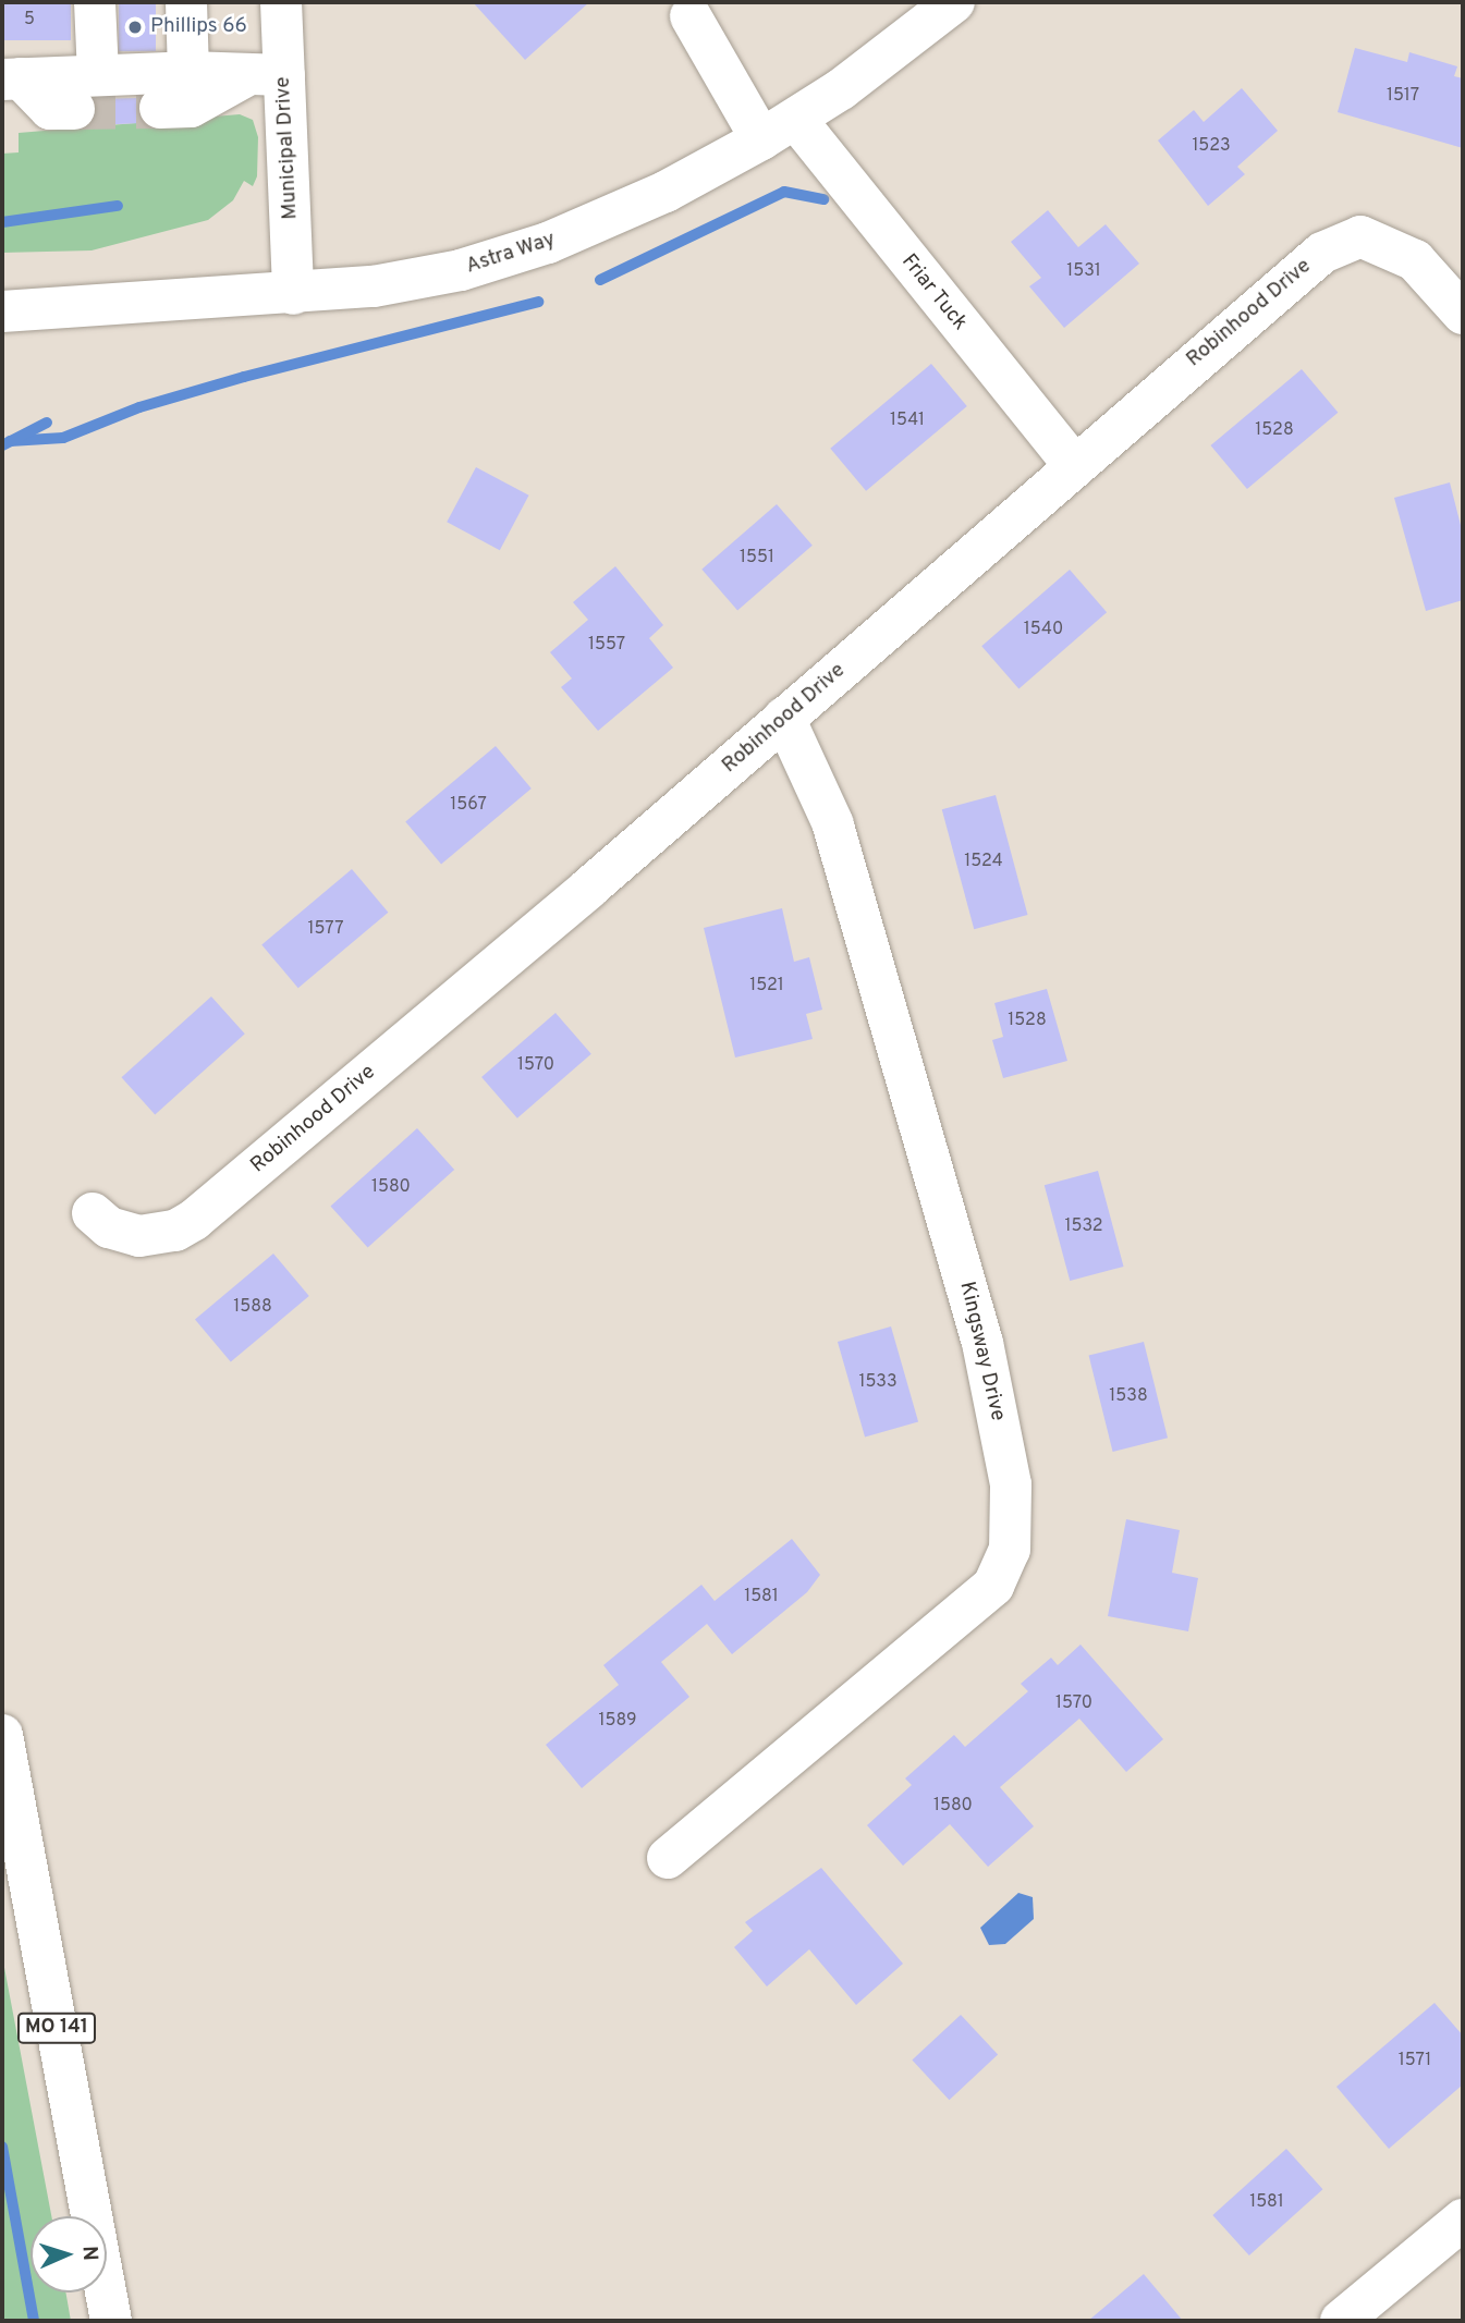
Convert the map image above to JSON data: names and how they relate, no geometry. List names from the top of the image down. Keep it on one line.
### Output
{"streets":{"main road":["Municipal Drive","Astra Way","Friar Tuck","Robinhood Drive","Kingsway Drive","MO 141"]},"crossings":[["Municipal Drive","Astra Way"],["Astra Way","Friar Tuck"],["Friar Tuck","Robinhood Drive"],["Robinhood Drive","Kingsway Drive"]],"places":["Phillips 66"],"house_numbers":["5","1517","1523","1531","1541","1528","1551","1540","1557","1567","1524","1577","1521","1528","1570","1580","1532","1588","1533","1538","1581","1570","1589","1580","1571","1581"],"north":"right"}
